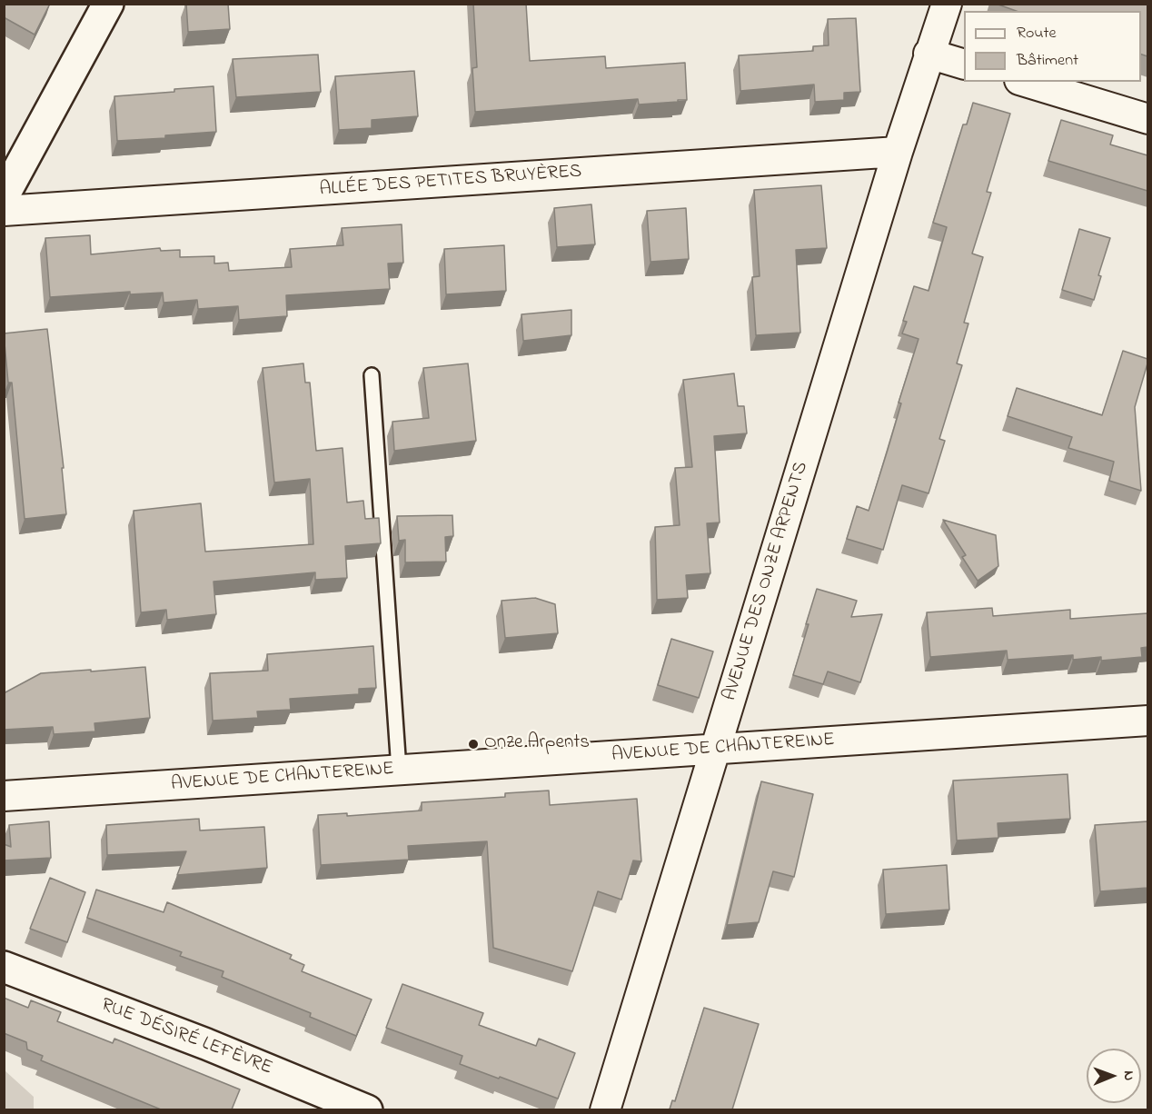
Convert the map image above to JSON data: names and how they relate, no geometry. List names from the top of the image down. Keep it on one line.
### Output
{"streets":{"street":["ALLÉE DES PETITES BRUYÈRES","AVENUE DES ONZE ARPENTS","AVENUE DE CHANTEREINE","RUE DÉSIRÉ LEFÈVRE"]},"crossings":[["ALLÉE DES PETITES BRUYÈRES","AVENUE DES ONZE ARPENTS"],["AVENUE DES ONZE ARPENTS","AVENUE DE CHANTEREINE"]],"places":["Onze Arpents"],"legend":["Route","Bâtiment"],"north":"right"}
